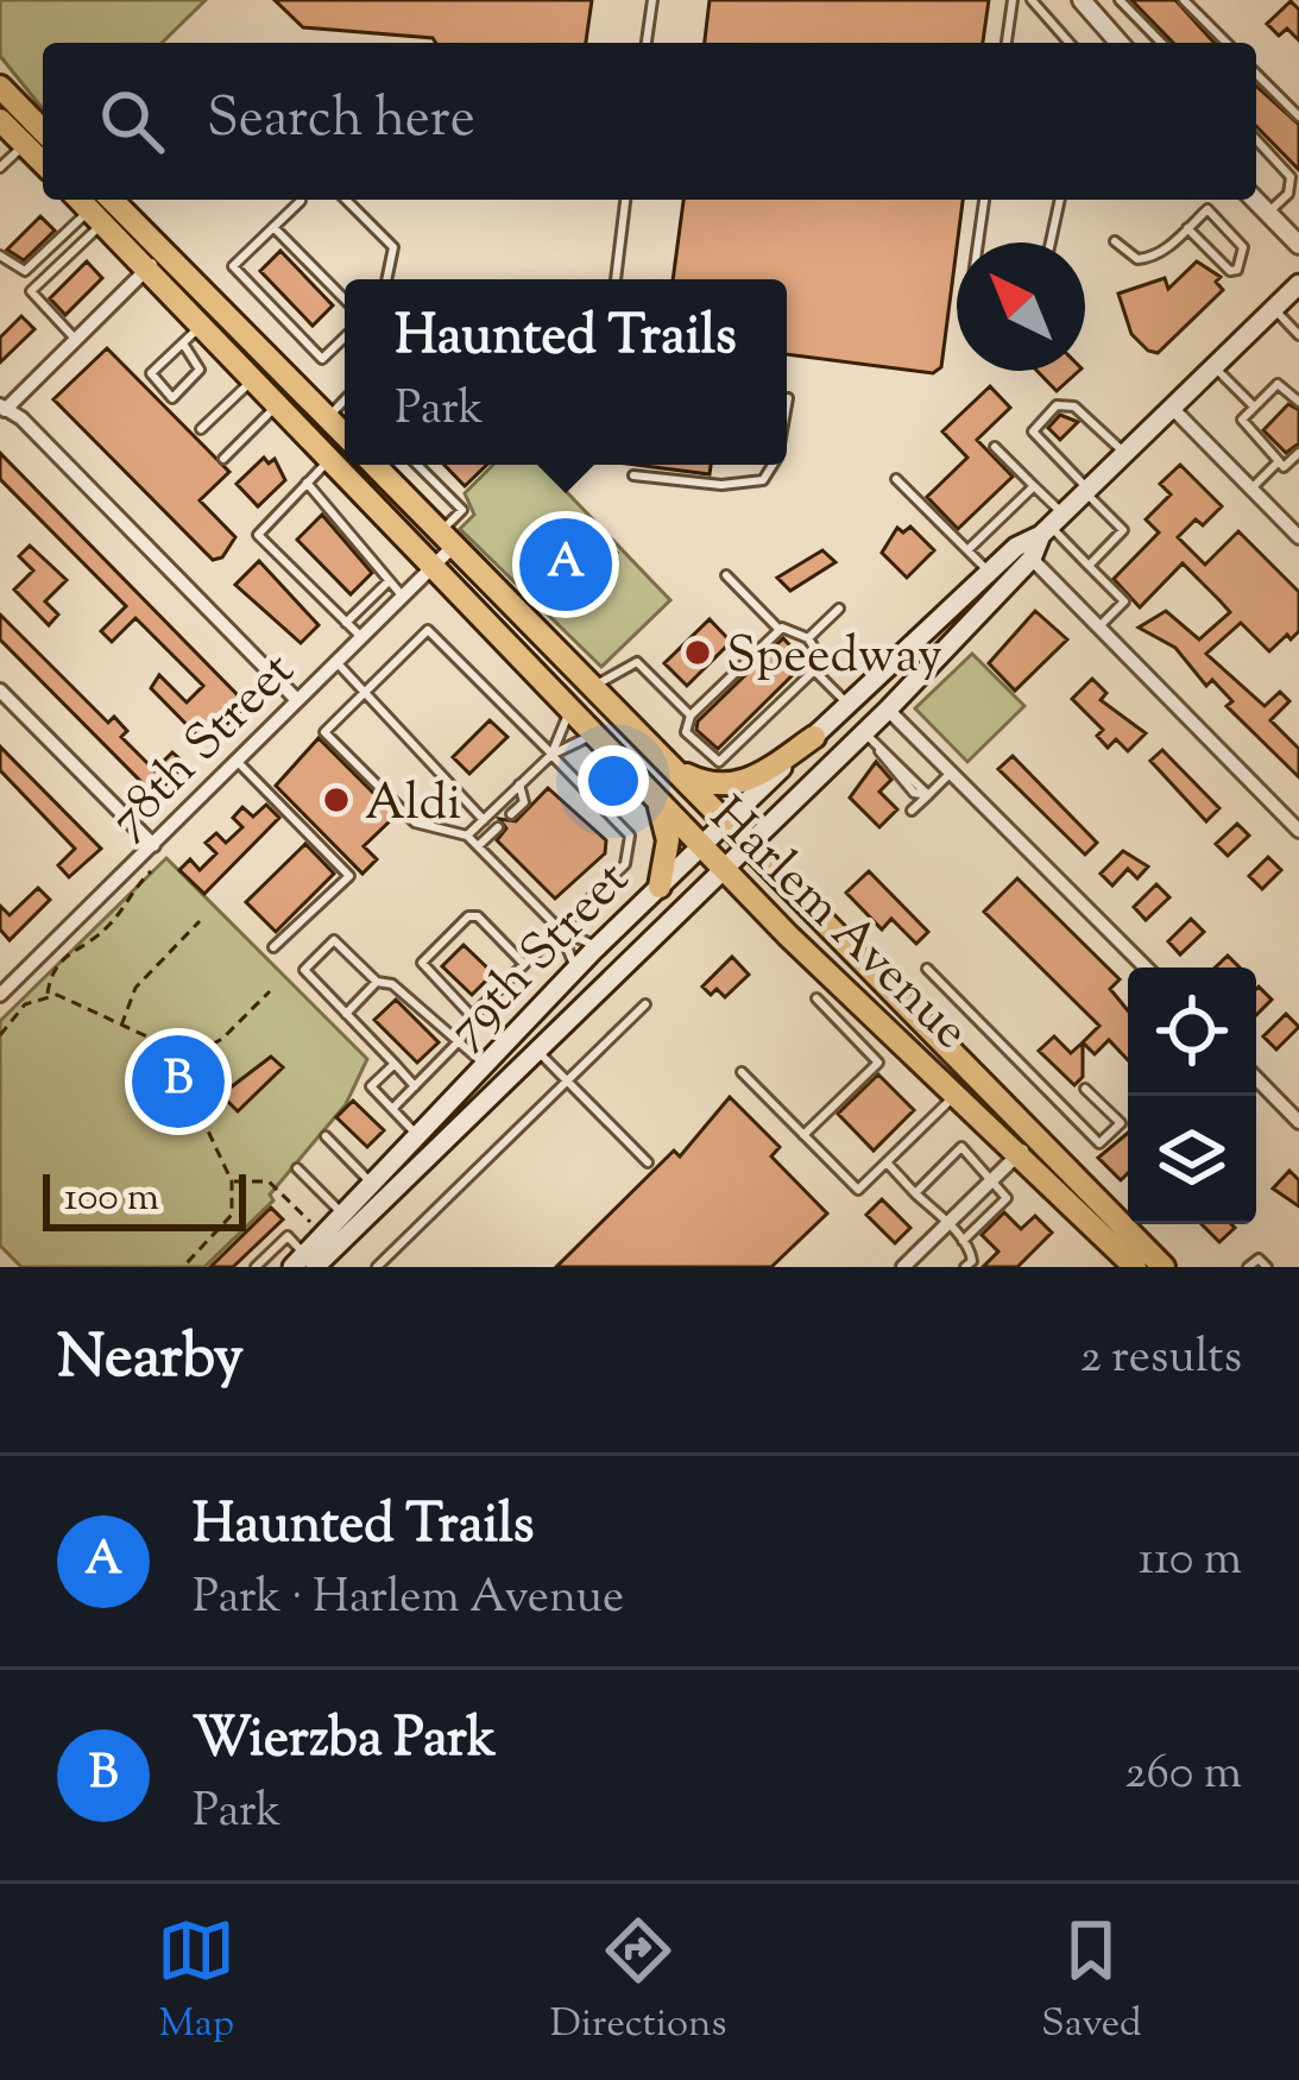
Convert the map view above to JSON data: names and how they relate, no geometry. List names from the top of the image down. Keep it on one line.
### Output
{"streets":{"main road":["Harlem Avenue","79th Street"],"street":["78th Street"]},"crossings":[["78th Street","Harlem Avenue"],["Harlem Avenue","79th Street"]],"places":["Speedway","Aldi"],"scale_bar":"100 m","north":"top left","page":{"search":"Search here","popup":["Haunted Trails","Park"],"pins":["A","B"],"scale":"100 m","heading":["Nearby","2 results"],"list":[{"mark":"A","name":"Haunted Trails","note":"Park · Harlem Avenue","value":"110 m"},{"mark":"B","name":"Wierzba Park","note":"Park","value":"260 m"}],"nav":["Map","Directions","Saved"]}}
